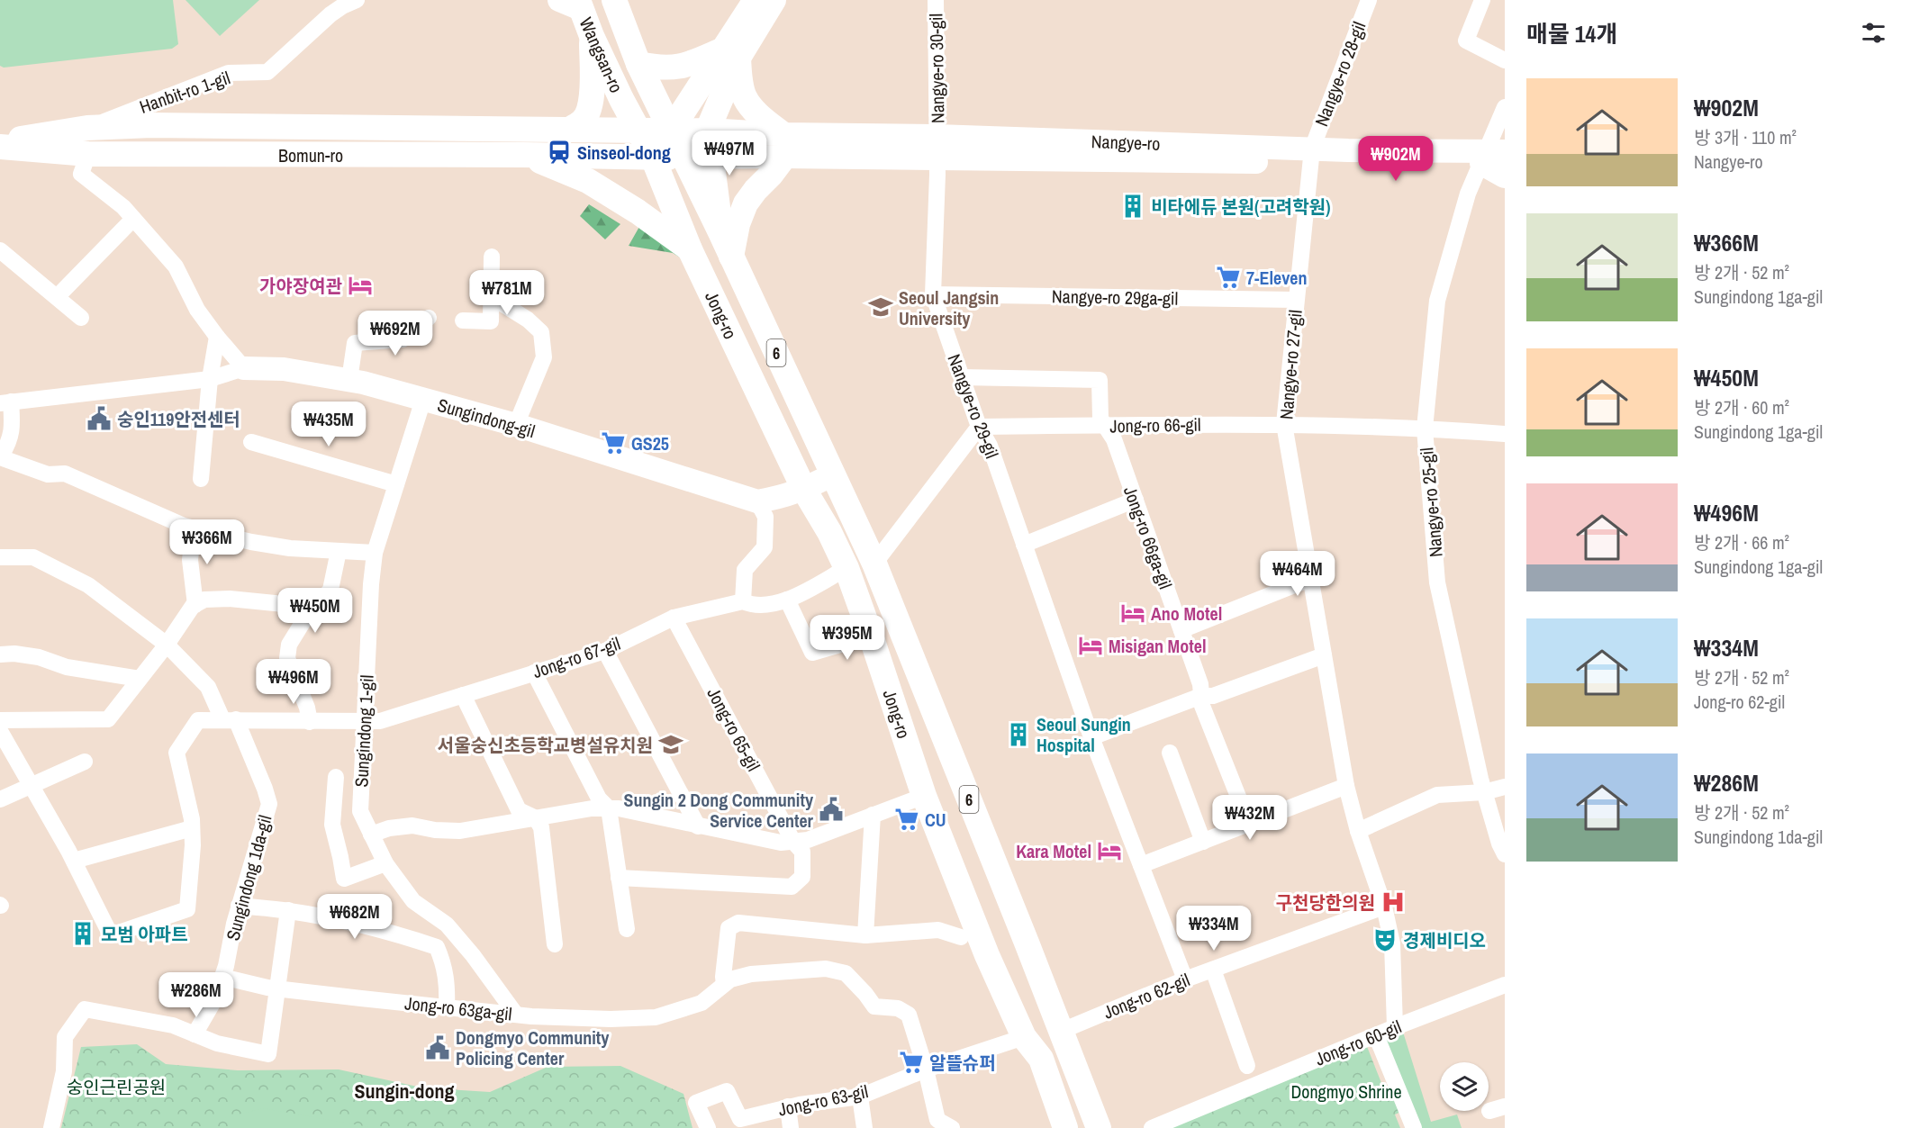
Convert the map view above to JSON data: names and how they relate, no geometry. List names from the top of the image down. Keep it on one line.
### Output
{"streets":{"main road":["Wangsan-ro","Nangye-ro","Bomun-ro","Jong-ro","6","Sungindong-gil"],"street":["Nangye-ro 30-gil","Nangye-ro 28-gil","Hanbit-ro 1-gil","Nangye-ro 29ga-gil","Nangye-ro 27-gil","Nangye-ro 29-gil","Jong-ro 66-gil","Nangye-ro 25-gil","Jong-ro 66ga-gil","Jong-ro 67-gil","Jong-ro 65-gil","Sungindong 1-gil","Sungindong 1da-gil","Jong-ro 62-gil","Jong-ro 63ga-gil","Jong-ro 60-gil","Jong-ro 63-gil"]},"crossings":[["Wangsan-ro","Nangye-ro"],["Wangsan-ro","Bomun-ro"],["Wangsan-ro","Jong-ro"],["Nangye-ro 30-gil","Nangye-ro"],["Nangye-ro 30-gil","Nangye-ro 29-gil"],["Nangye-ro 28-gil","Nangye-ro"],["Nangye-ro 28-gil","Nangye-ro 27-gil"],["Hanbit-ro 1-gil","Bomun-ro"],["Nangye-ro","Bomun-ro"],["Nangye-ro","Jong-ro"],["Nangye-ro","Nangye-ro 27-gil"],["Nangye-ro","Nangye-ro 29-gil"],["Nangye-ro","Nangye-ro 25-gil"],["Bomun-ro","Jong-ro"],["Nangye-ro 29ga-gil","Nangye-ro 27-gil"],["Nangye-ro 29ga-gil","Nangye-ro 29-gil"],["Jong-ro","Sungindong-gil"],["Jong-ro","Jong-ro 67-gil"],["Jong-ro","Jong-ro 62-gil"],["Jong-ro","Jong-ro 63-gil"],["Nangye-ro 27-gil","Jong-ro 66-gil"],["Nangye-ro 27-gil","Jong-ro 62-gil"],["Nangye-ro 27-gil","Jong-ro 60-gil"],["Nangye-ro 29-gil","Jong-ro 66-gil"],["Nangye-ro 29-gil","Jong-ro 66ga-gil"],["Nangye-ro 29-gil","Jong-ro 62-gil"],["Sungindong-gil","Sungindong 1-gil"],["Jong-ro 66-gil","Nangye-ro 25-gil"],["Jong-ro 66-gil","Jong-ro 66ga-gil"],["Jong-ro 67-gil","Jong-ro 65-gil"],["Jong-ro 67-gil","Sungindong 1-gil"],["Jong-ro 67-gil","Sungindong 1da-gil"],["Sungindong 1-gil","Jong-ro 63ga-gil"],["Sungindong 1da-gil","Jong-ro 63ga-gil"],["Jong-ro 63ga-gil","Jong-ro 63-gil"]],"districts":["Sungin-dong"],"parks":["숭인근린공원","Dongmyo Shrine"],"places":{"station":["Sinseol-dong"],"building":["비타에듀 본원(고려학원)","Seoul Sungin Hospital","모범 아파트"],"supermarket":["7-Eleven","GS25","CU","알뜰슈퍼"],"hotel":["가야장여관","Ano Motel","Misigan Motel","Kara Motel"],"school or university":["Seoul Jangsin University","서울숭신초등학교병설유치원"],"public building":["숭인119안전센터","Sungin 2 Dong Community Service Center","Dongmyo Community Policing Center"],"hospital":["구천당한의원"],"theatre":["경제비디오"]},"page":{"heading":"매물 14개","list":[{"name":"₩902M","note":"방 3개 · 110 m² · Nangye-ro"},{"name":"₩366M","note":"방 2개 · 52 m² · Sungindong 1ga-gil"},{"name":"₩450M","note":"방 2개 · 60 m² · Sungindong 1ga-gil"},{"name":"₩496M","note":"방 2개 · 66 m² · Sungindong 1ga-gil"},{"name":"₩334M","note":"방 2개 · 52 m² · Jong-ro 62-gil"},{"name":"₩286M","note":"방 2개 · 52 m² · Sungindong 1da-gil"}],"price":["₩497M","₩902M","₩781M","₩692M","₩435M","₩366M","₩464M","₩450M","₩395M","₩496M","₩432M","₩682M","₩334M","₩286M"]}}
